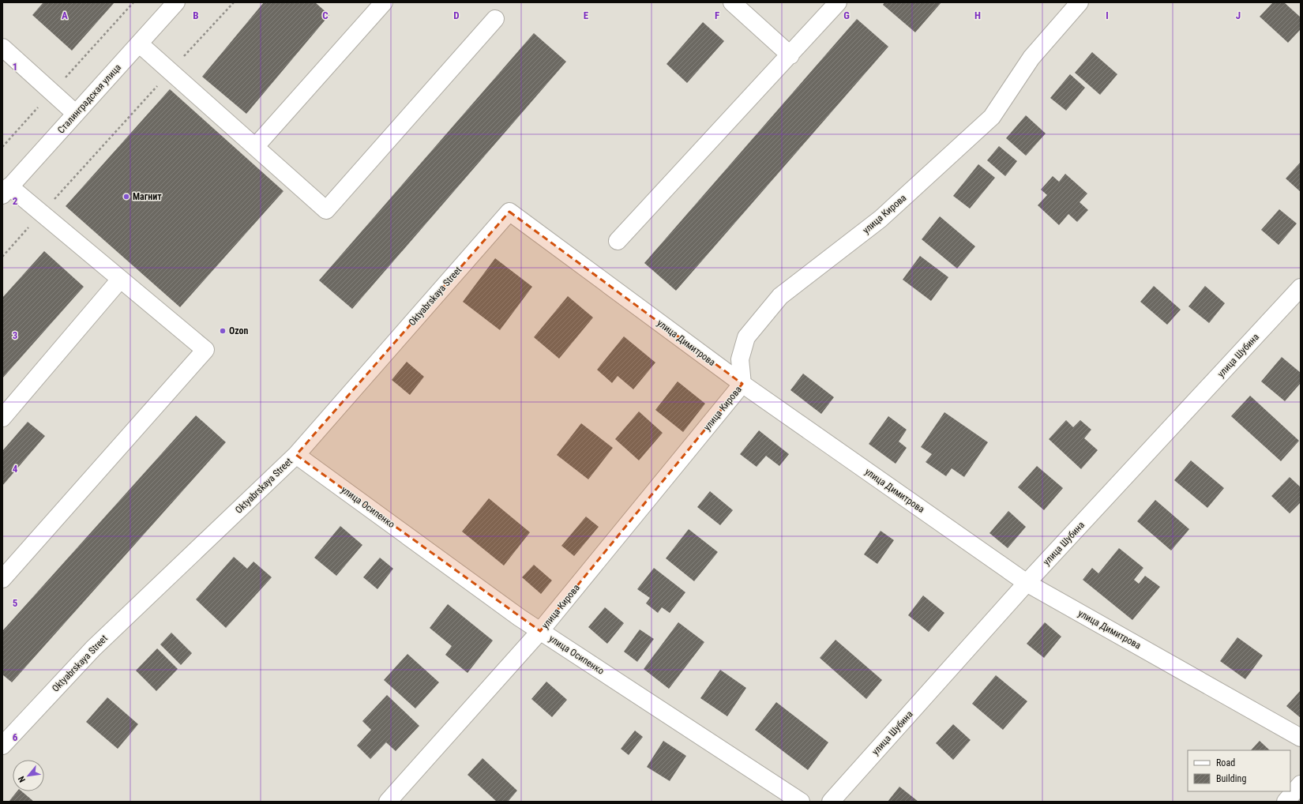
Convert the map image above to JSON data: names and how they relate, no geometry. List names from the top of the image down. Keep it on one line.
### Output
{"streets":{"street":["Сталинградская улица","улица Кирова","Oktyabrskaya Street","улица Димитрова","улица Шубина","улица Осипенко"]},"crossings":[["улица Кирова","улица Димитрова"],["улица Кирова","улица Осипенко"],["Oktyabrskaya Street","улица Димитрова"],["Oktyabrskaya Street","улица Осипенко"],["улица Димитрова","улица Шубина"]],"places":["Магнит","Ozon"],"legend":["Road","Building"],"north":"bottom left","grid":{"columns":["A","B","C","D","E","F","G","H","I","J"],"rows":["1","2","3","4","5","6"]}}
